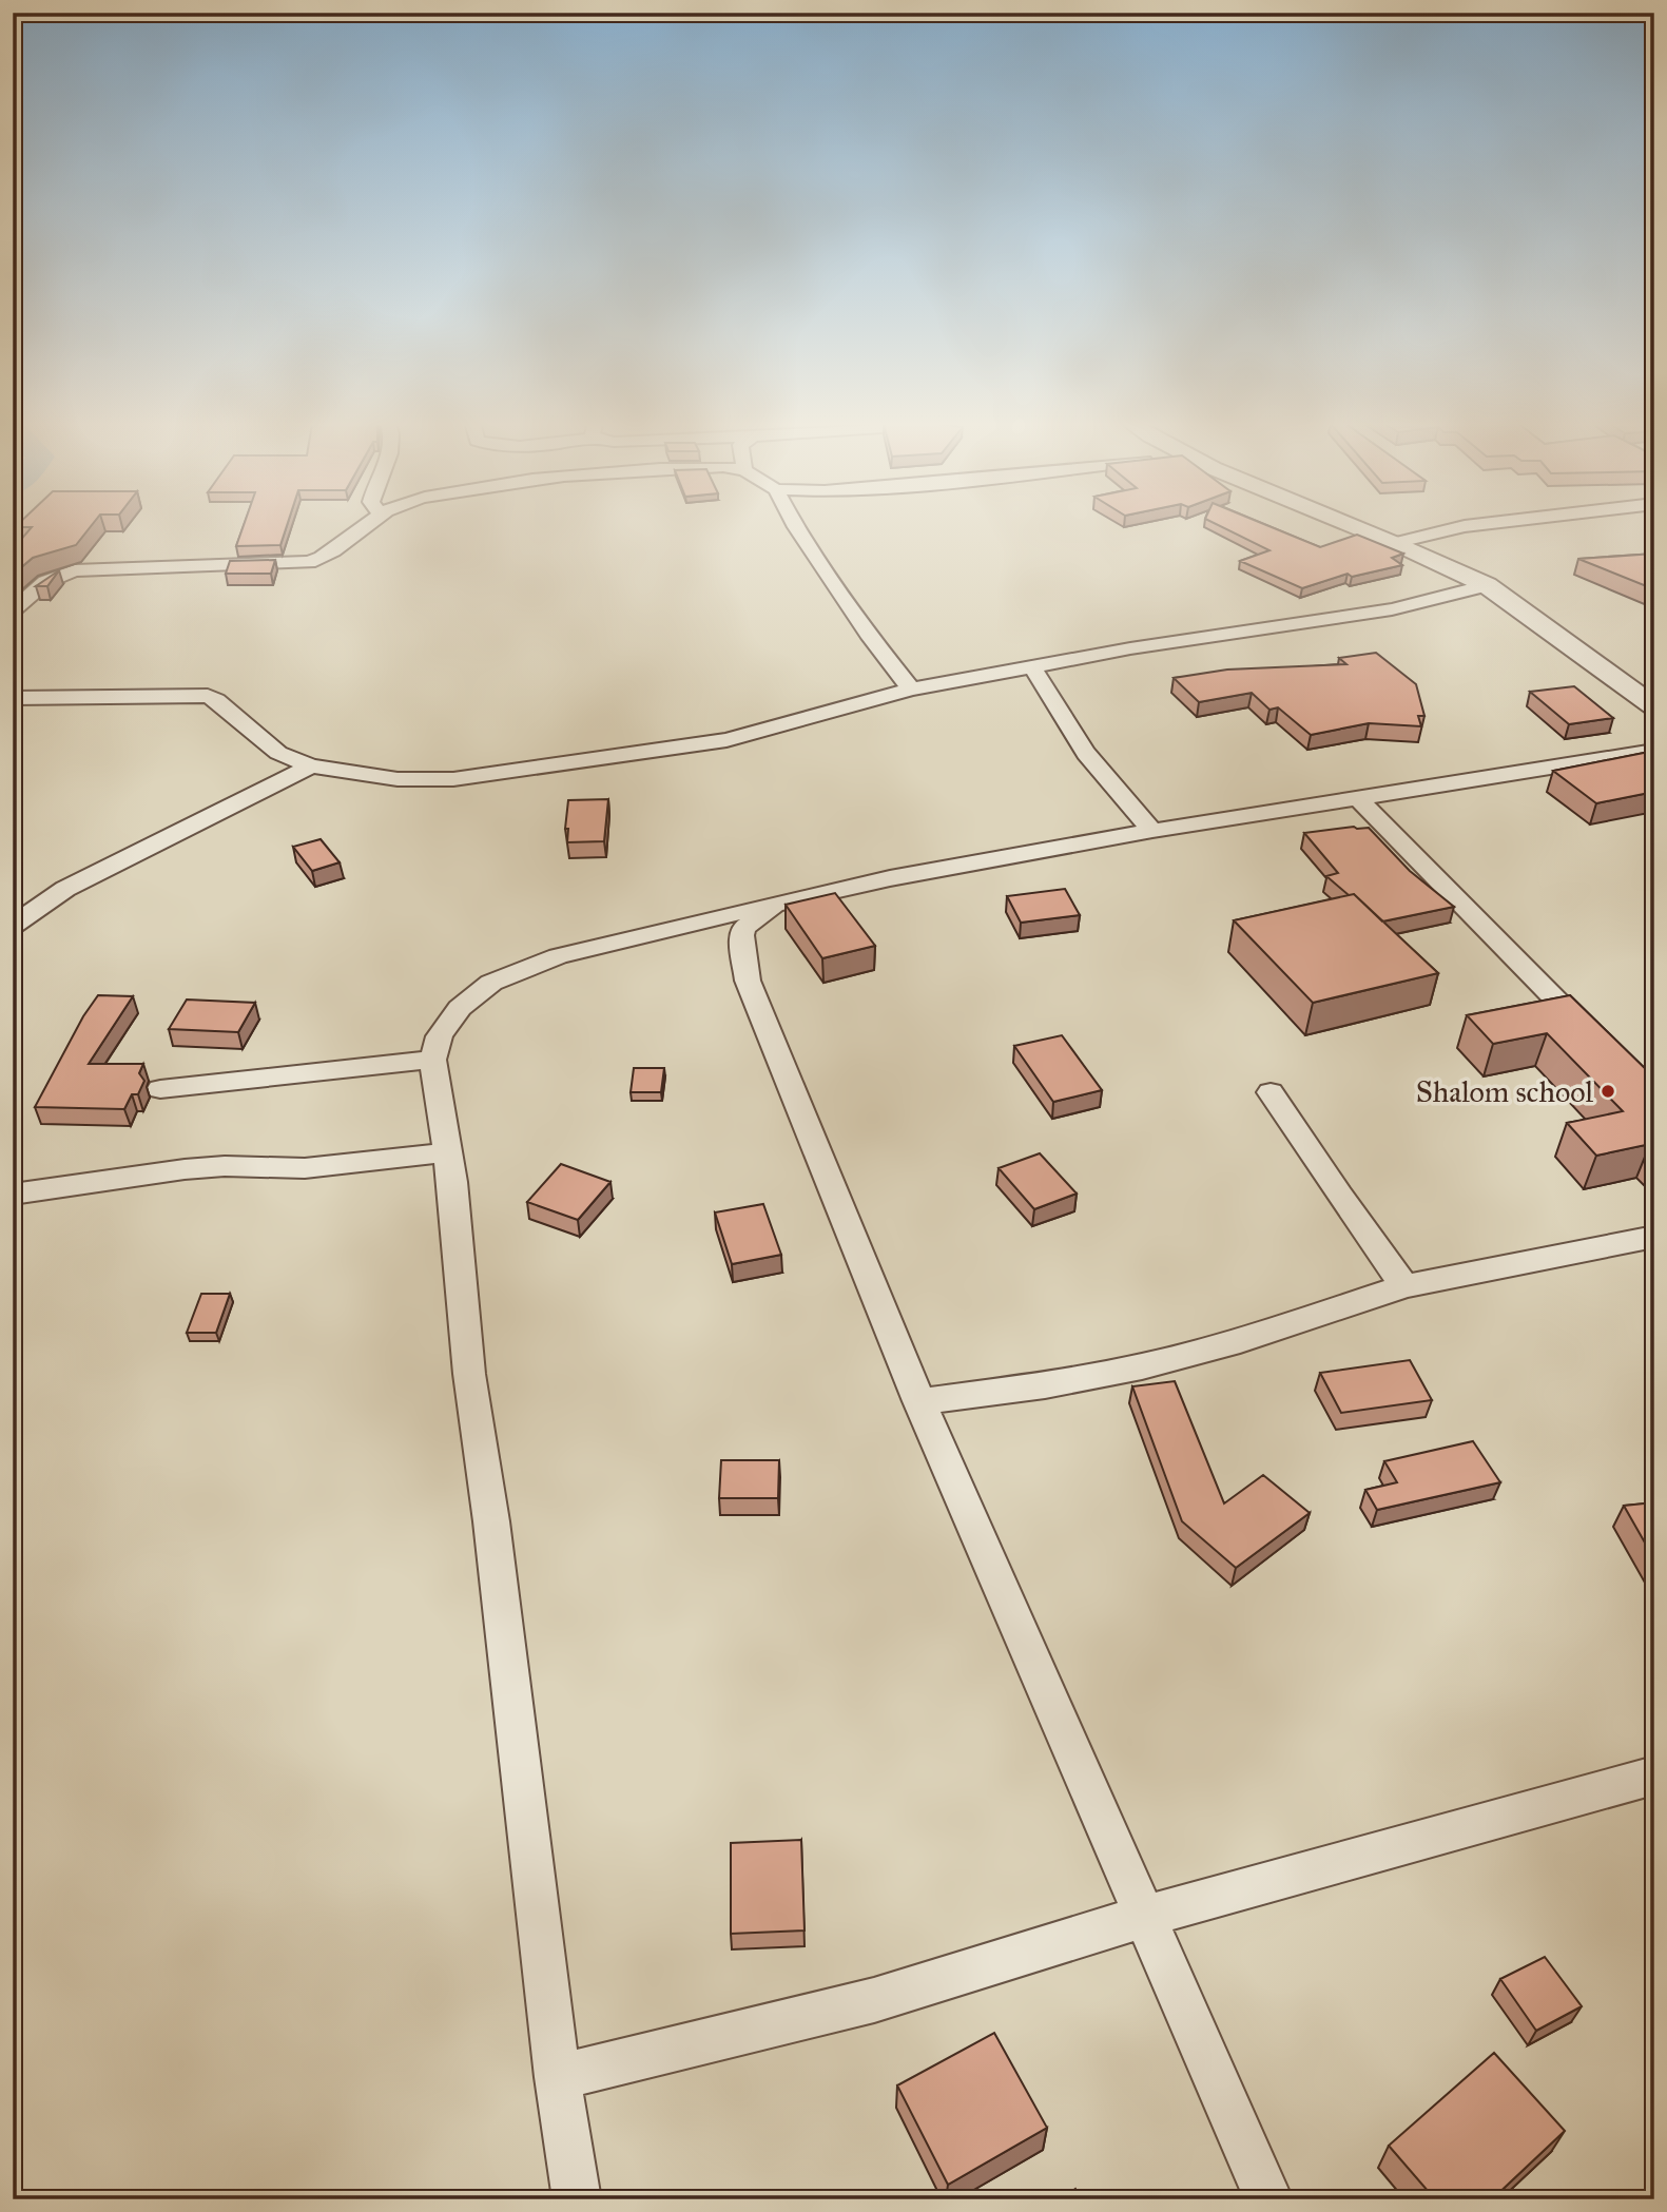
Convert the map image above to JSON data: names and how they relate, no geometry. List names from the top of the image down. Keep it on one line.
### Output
{"places":["Shalom school"]}
